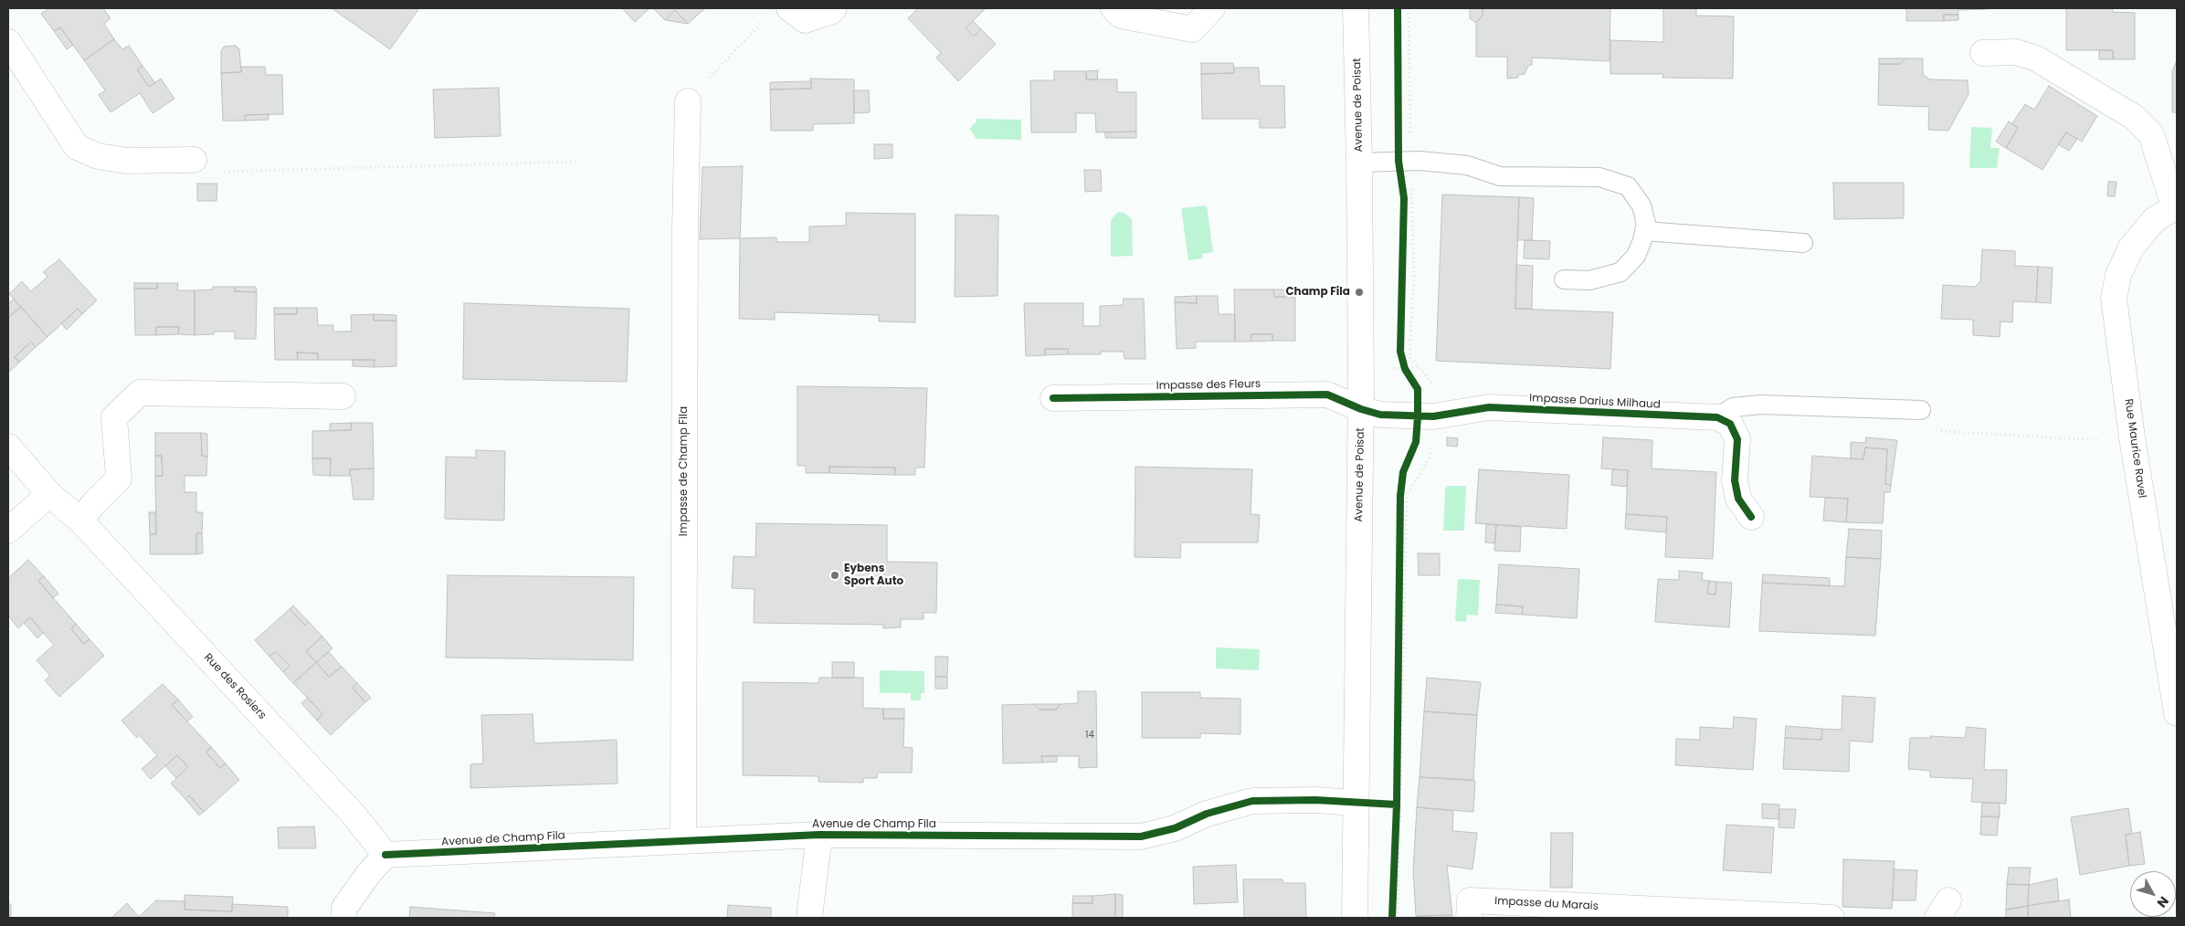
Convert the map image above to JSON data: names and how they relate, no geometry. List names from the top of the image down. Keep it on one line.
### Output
{"streets":{"street":["Avenue de Poisat","Impasse des Fleurs","Impasse Darius Milhaud","Rue Maurice Ravel","Impasse de Champ Fila","Rue des Rosiers","Avenue de Champ Fila","Impasse du Marais"]},"crossings":[["Avenue de Poisat","Impasse des Fleurs"],["Avenue de Poisat","Impasse Darius Milhaud"],["Avenue de Poisat","Avenue de Champ Fila"],["Impasse des Fleurs","Impasse Darius Milhaud"],["Impasse de Champ Fila","Avenue de Champ Fila"],["Rue des Rosiers","Avenue de Champ Fila"]],"places":["Champ Fila","Eybens Sport Auto"],"house_numbers":["14"],"north":"bottom right"}
